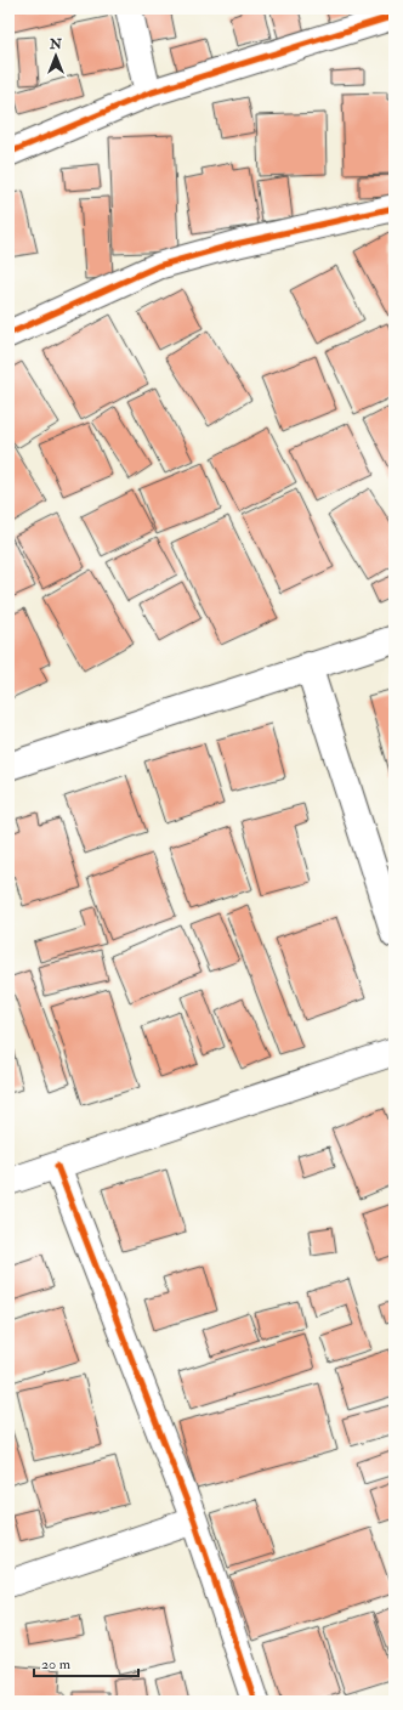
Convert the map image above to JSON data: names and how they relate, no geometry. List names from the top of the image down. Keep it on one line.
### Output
{"scale_bar":"20 m","north":"top"}
